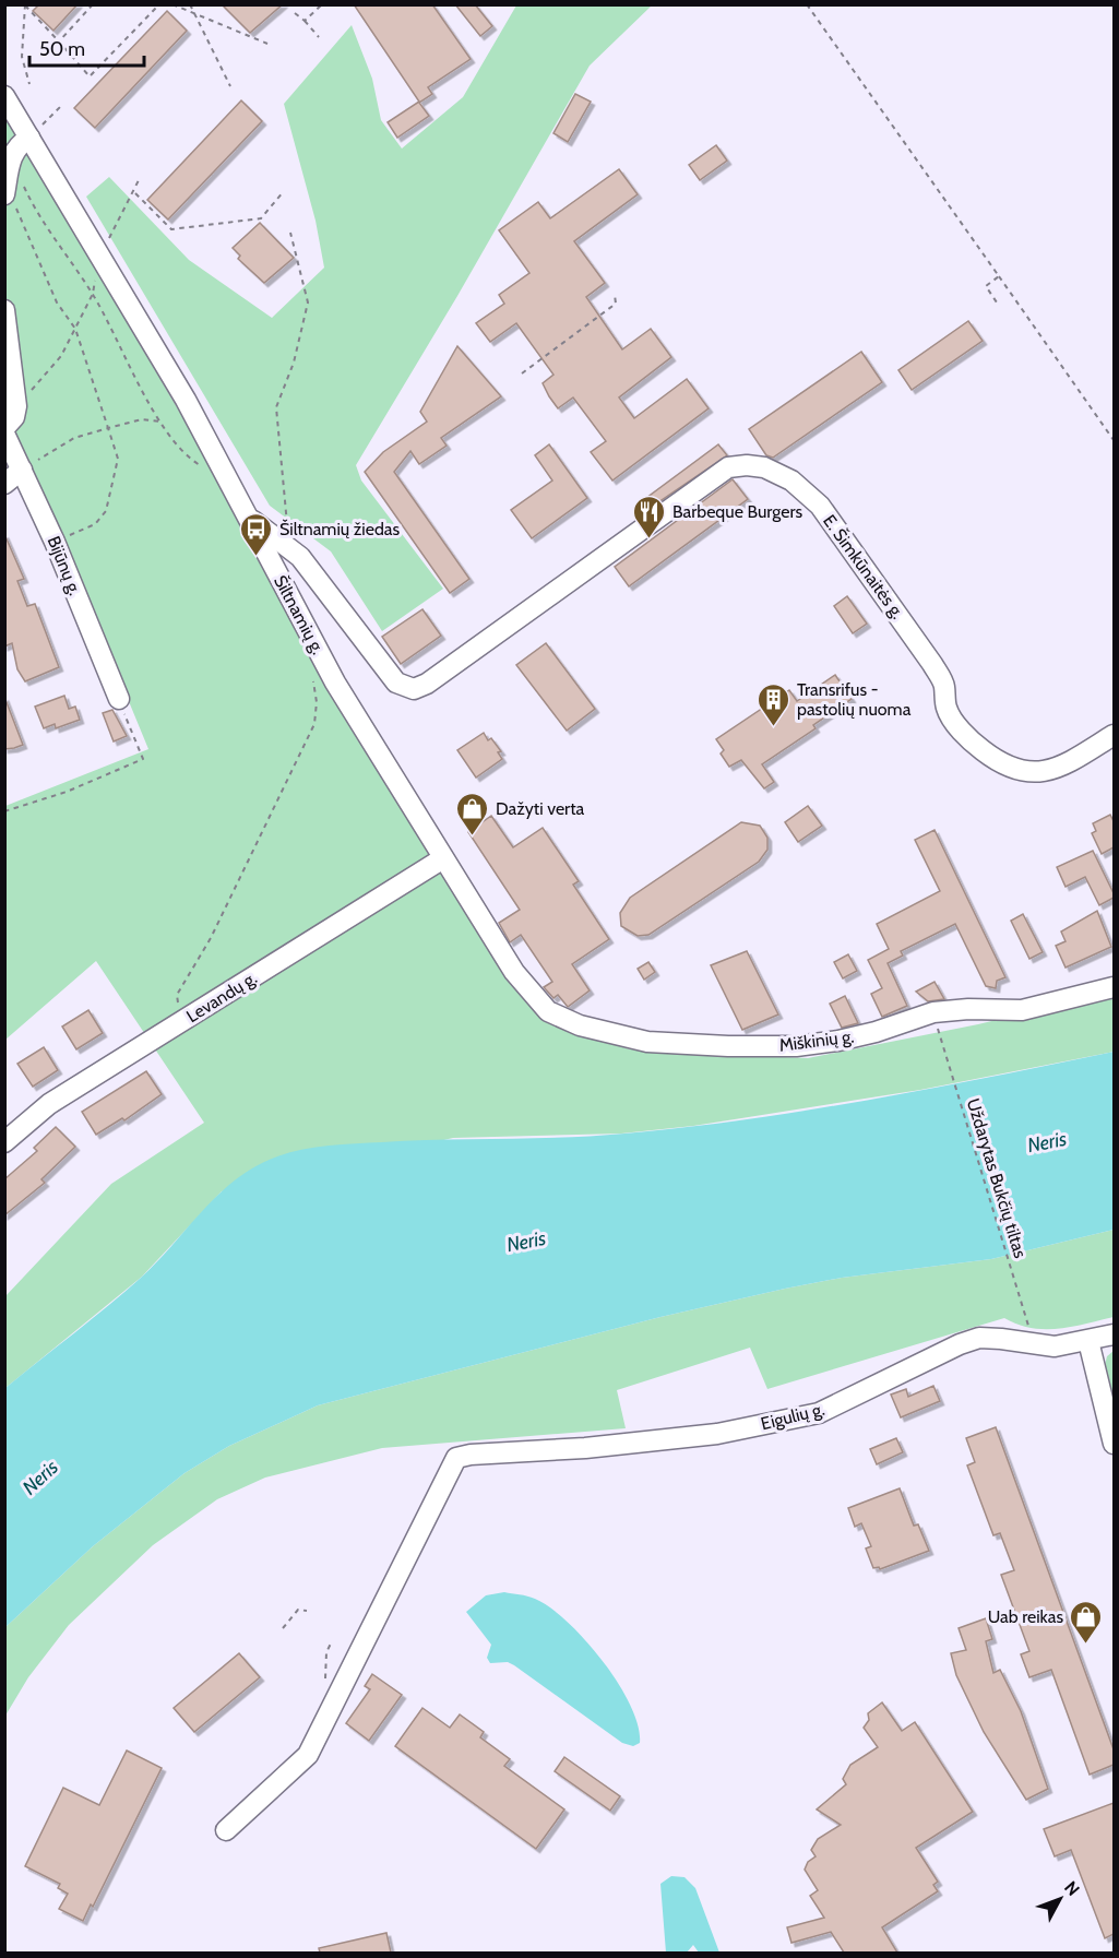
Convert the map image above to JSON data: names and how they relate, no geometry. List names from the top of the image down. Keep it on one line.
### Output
{"streets":{"street":["Bijūnų g.","E. Šimkūnaitės g.","Šiltnamių g.","Levandų g.","Miškinių g.","Eigulių g."],"path":["Uždarytas Bukčių tiltas"]},"crossings":[["Šiltnamių g.","Levandų g."],["Šiltnamių g.","Miškinių g."]],"water":["Neris"],"places":{"restaurant":["Barbeque Burgers"],"bus stop":["Šiltnamių žiedas"],"building":["Transrifus - pastolių nuoma"],"shop":["Dažyti verta","Uab reikas"]},"scale_bar":"50 m","north":"top right"}
